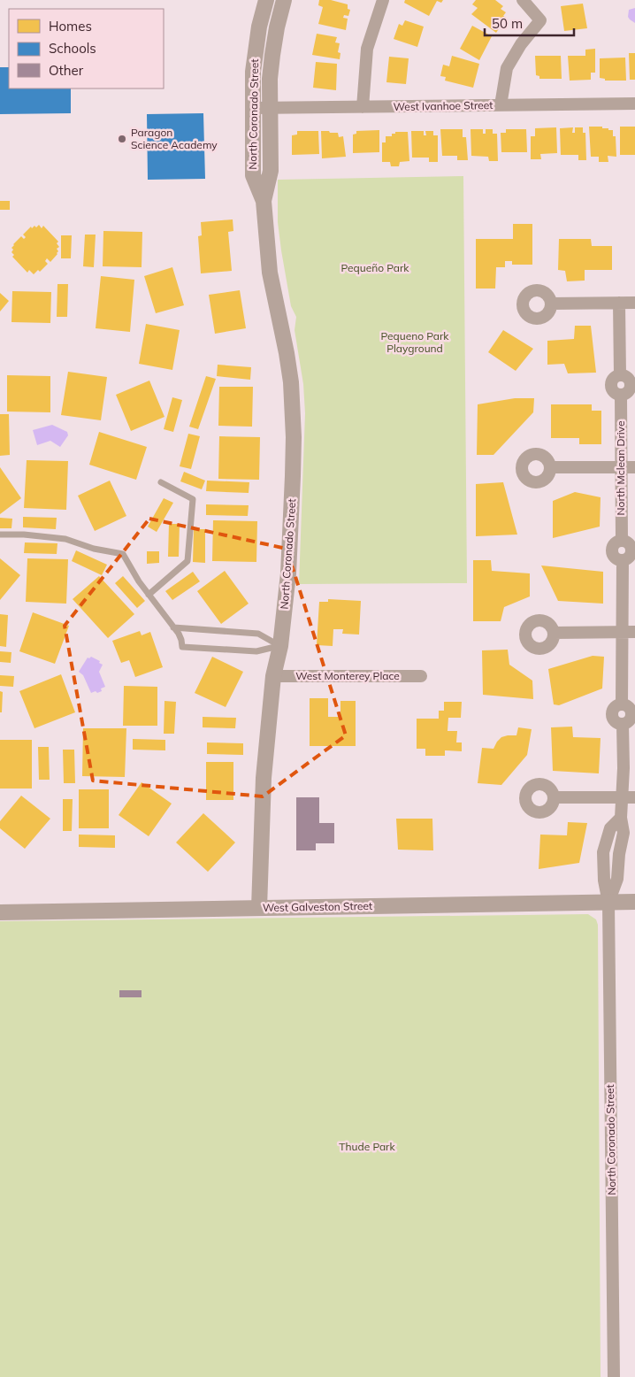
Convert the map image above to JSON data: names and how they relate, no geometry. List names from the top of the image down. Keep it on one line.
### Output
{"streets":{"street":["West Ivanhoe Street","North Coronado Street","North Mclean Drive","West Monterey Place","West Galveston Street"]},"crossings":[["West Ivanhoe Street","North Coronado Street"],["North Coronado Street","North Mclean Drive"],["North Coronado Street","West Monterey Place"],["North Coronado Street","West Galveston Street"],["North Mclean Drive","West Galveston Street"]],"parks":["Pequeño Park","Pequeno Park Playground","Thude Park"],"places":["Paragon Science Academy"],"legend":["Homes","Schools","Other"],"scale_bar":"50 m"}
